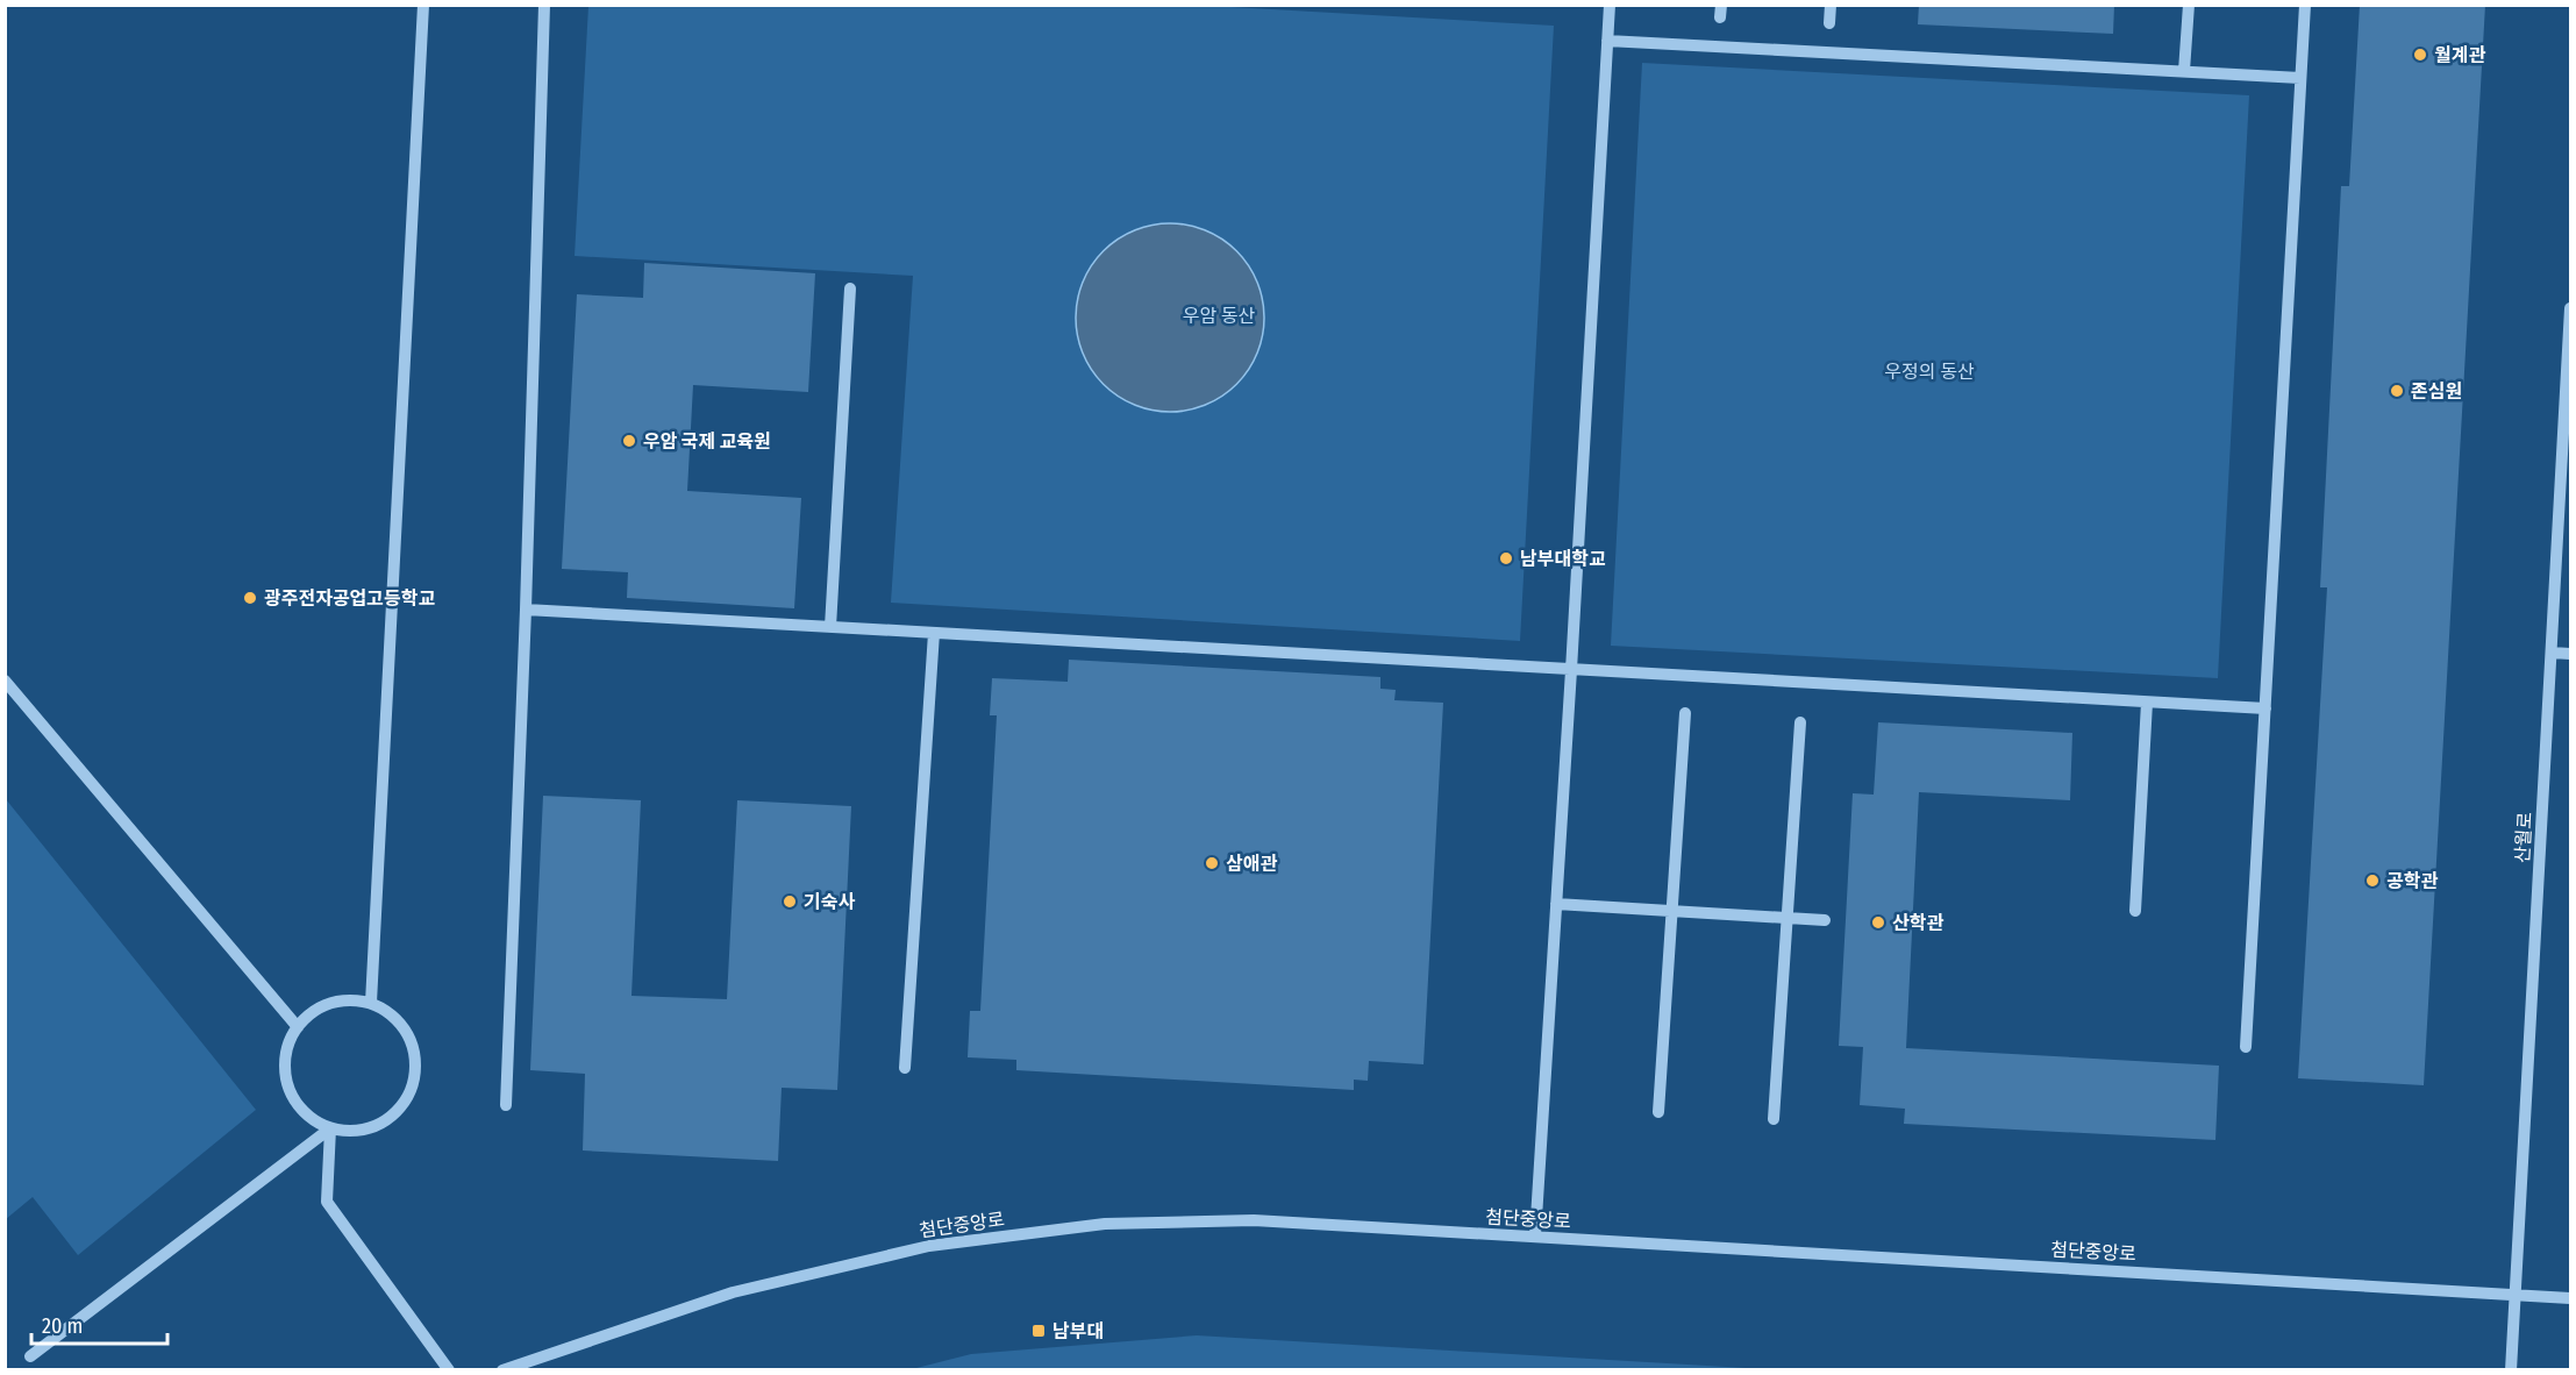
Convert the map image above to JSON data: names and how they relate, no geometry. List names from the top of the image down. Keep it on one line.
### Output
{"streets":{"street":["산월로","첨단중앙로"]},"crossings":[["산월로","첨단중앙로"]],"parks":["우암 동산","우정의 동산"],"places":{"other":["월계관","존심원","우암 국제 교육원","남부대학교","광주전자공업고등학교","삼애관","공학관","기숙사","산학관"],"transit":["남부대"]},"scale_bar":"20 m"}
